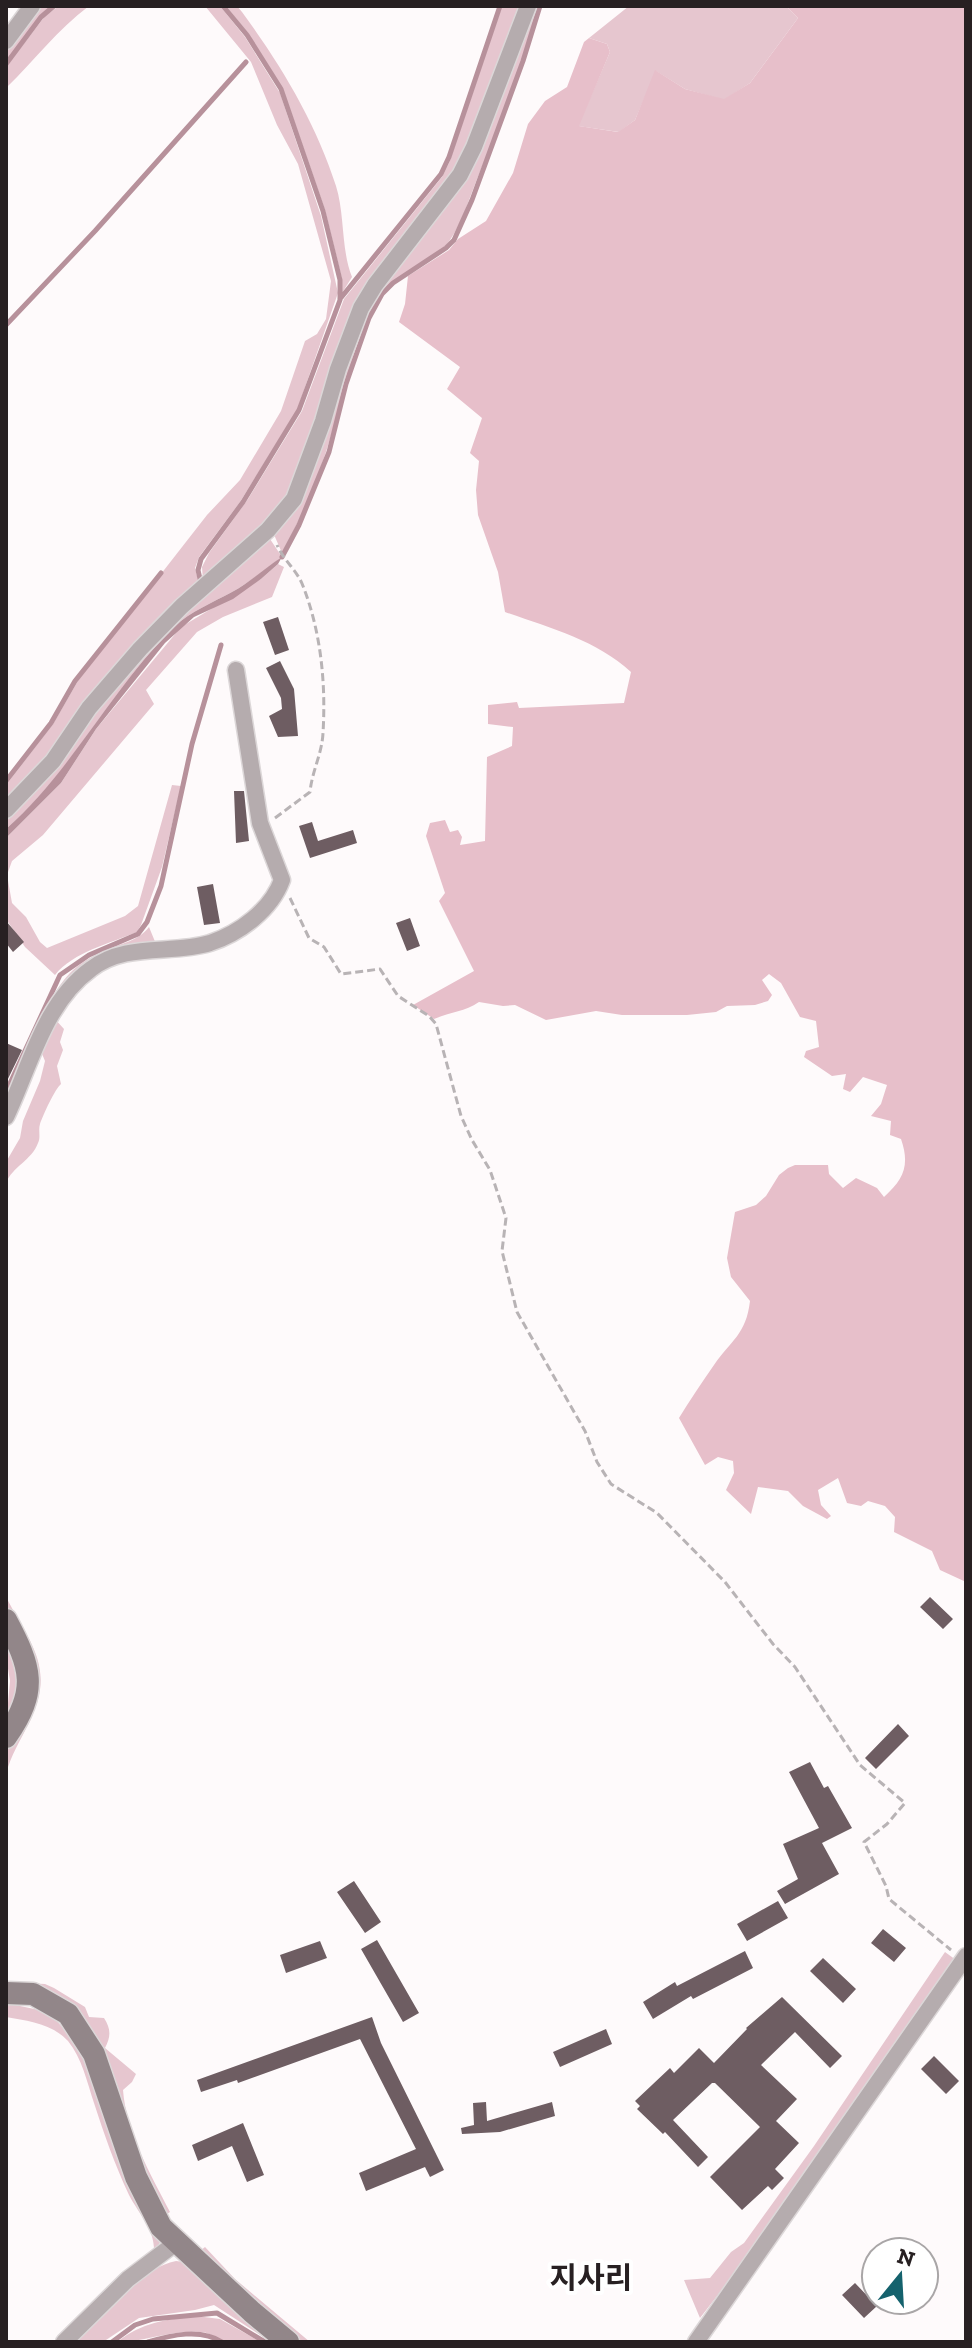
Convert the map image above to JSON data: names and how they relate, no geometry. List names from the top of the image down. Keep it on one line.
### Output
{"districts":["지사리"],"north":"top"}
